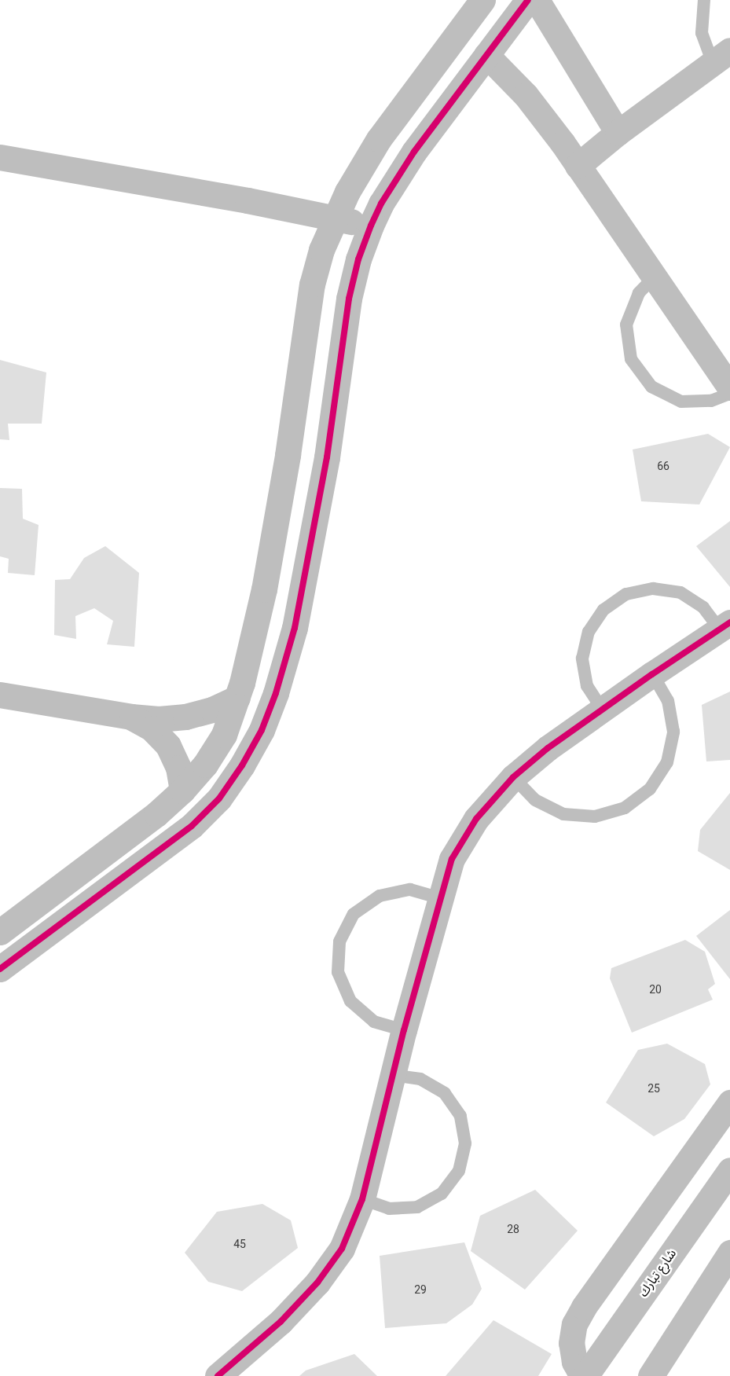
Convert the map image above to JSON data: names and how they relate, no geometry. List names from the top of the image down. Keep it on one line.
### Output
{"streets":{"street":["شارع تبارك"]},"house_numbers":["66","20","25","28","45","29"]}
